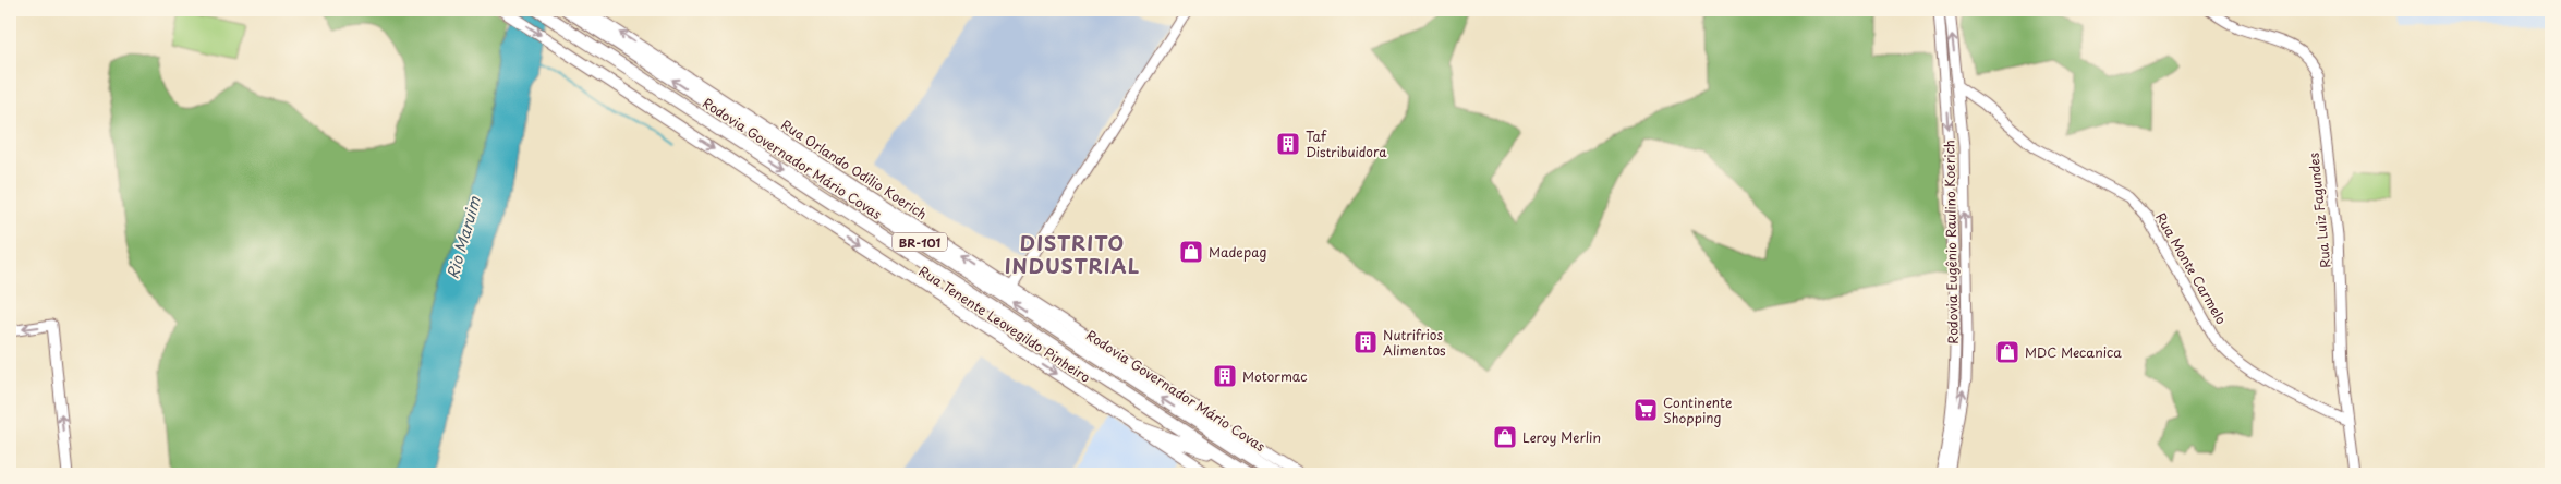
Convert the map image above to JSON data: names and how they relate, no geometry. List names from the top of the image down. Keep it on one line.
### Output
{"streets":{"highway":["Rodovia Governador Mário Covas","BR-101"],"main road":["Rua Orlando Odílio Koerich","Rua Luiz Fagundes","Rodovia Eugênio Raulino Koerich","Rua Monte Carmelo","Rua Tenente Leovegildo Pinheiro"]},"crossings":[["Rodovia Governador Mário Covas","Rua Orlando Odílio Koerich"],["Rua Luiz Fagundes","Rua Monte Carmelo"],["Rodovia Eugênio Raulino Koerich","Rua Monte Carmelo"]],"one_way":["Rua Orlando Odílio Koerich","Rua Tenente Leovegildo Pinheiro"],"districts":["DISTRITO INDUSTRIAL"],"water":["Rio Maruim"],"places":{"building":["Taf Distribuidora","Nutrifrios Alimentos","Motormac"],"shop":["Madepag","MDC Mecanica","Leroy Merlin"],"supermarket":["Continente Shopping"]}}
